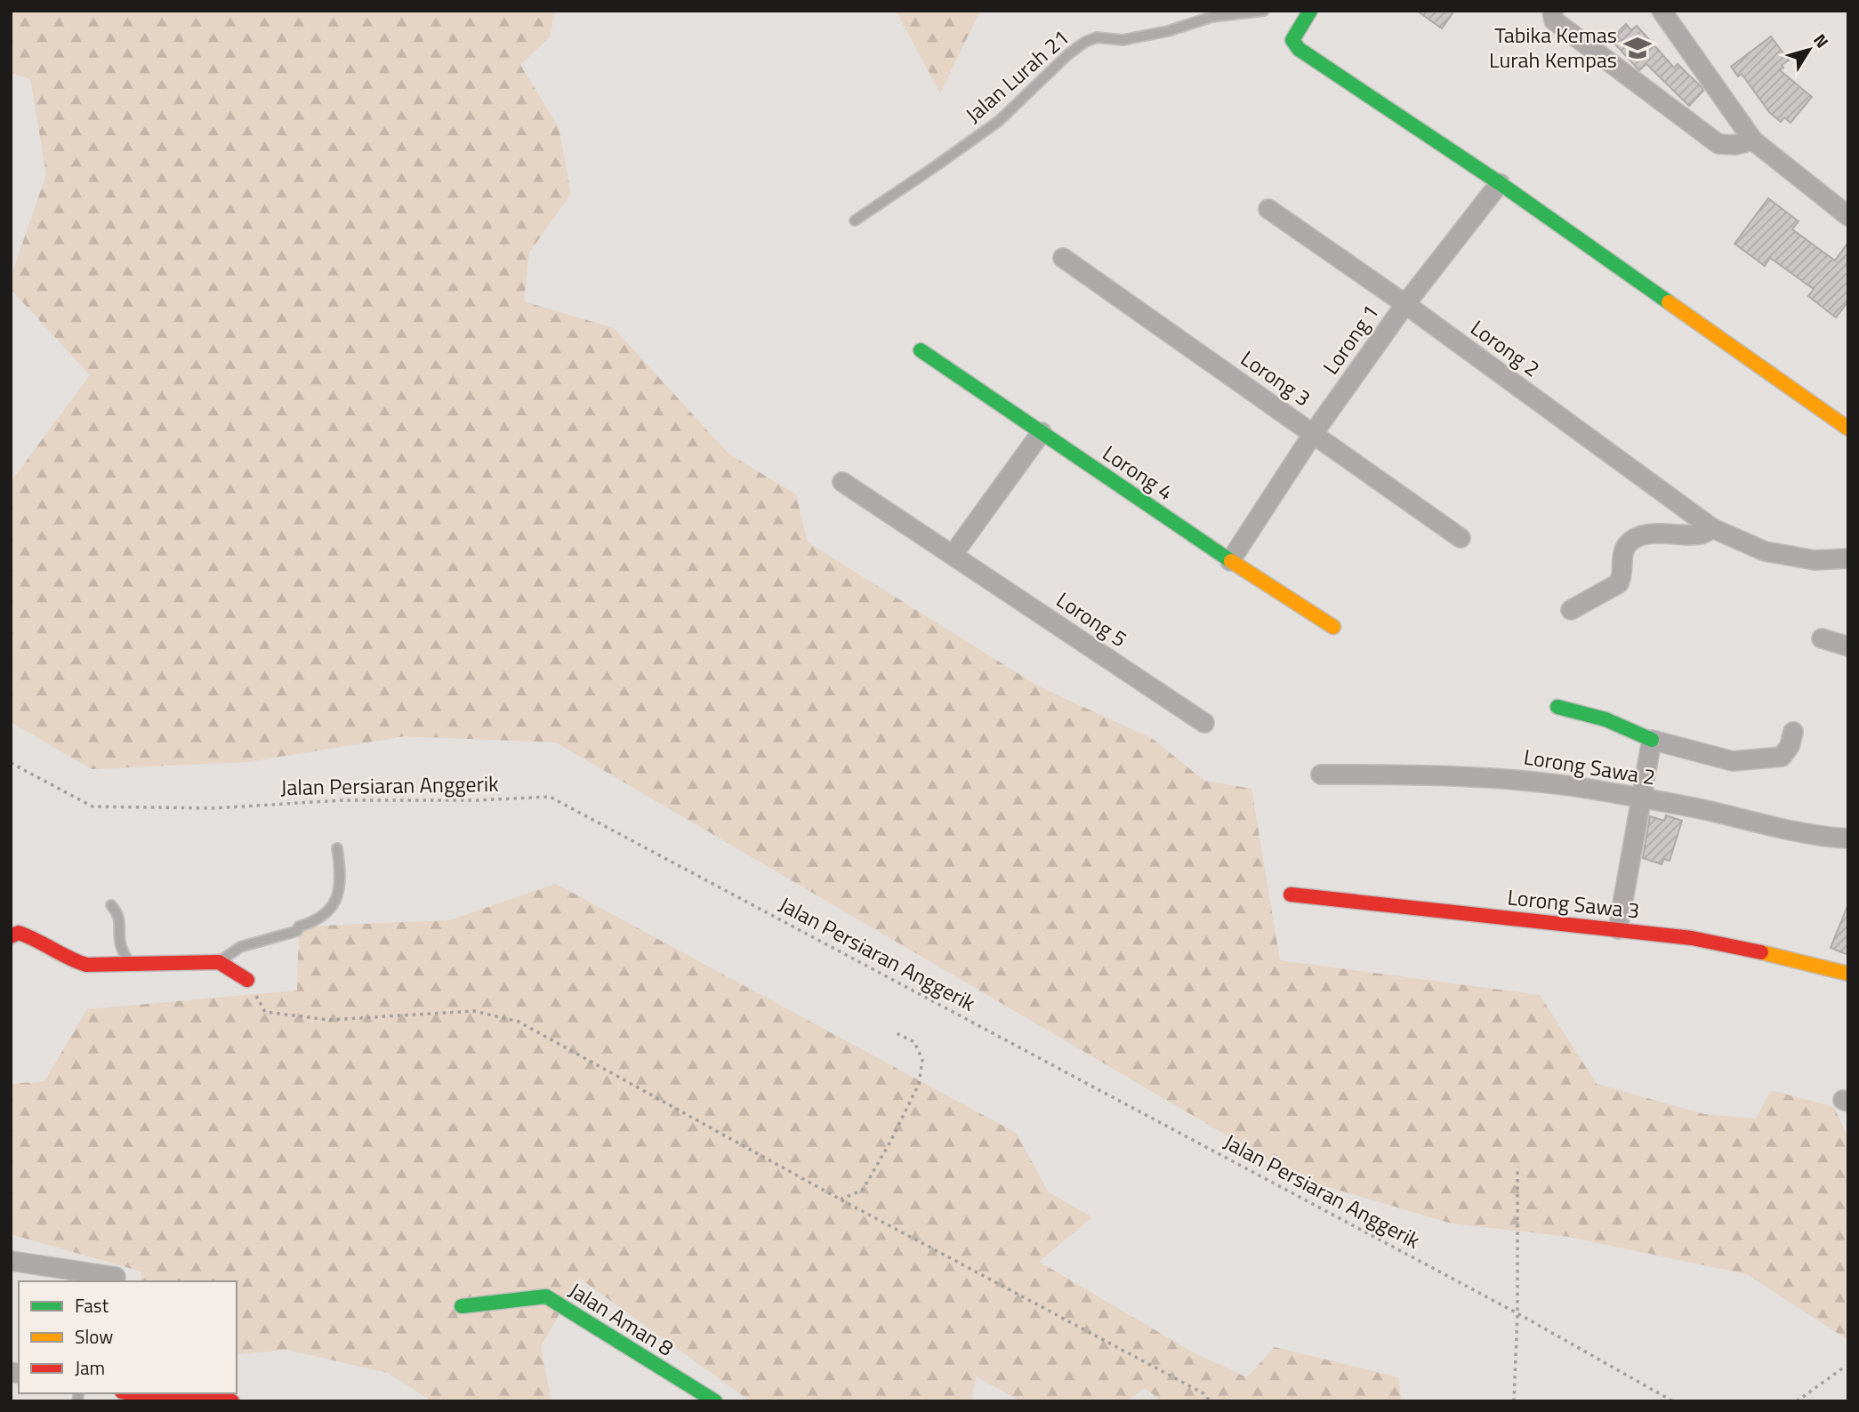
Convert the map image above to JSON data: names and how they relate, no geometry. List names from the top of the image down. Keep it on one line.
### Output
{"streets":{"street":["Lorong 1","Lorong 2","Lorong 3","Lorong 4","Lorong 5","Lorong Sawa 2","Lorong Sawa 3","Jalan Aman 8"],"lane":["Jalan Lurah 21"],"path":["Jalan Persiaran Anggerik"]},"crossings":[["Lorong 1","Lorong 2"],["Lorong 1","Lorong 3"],["Lorong 1","Lorong 4"]],"places":{"school or university":["Tabika Kemas Lurah Kempas"]},"legend":["Fast","Slow","Jam"],"north":"top right"}
